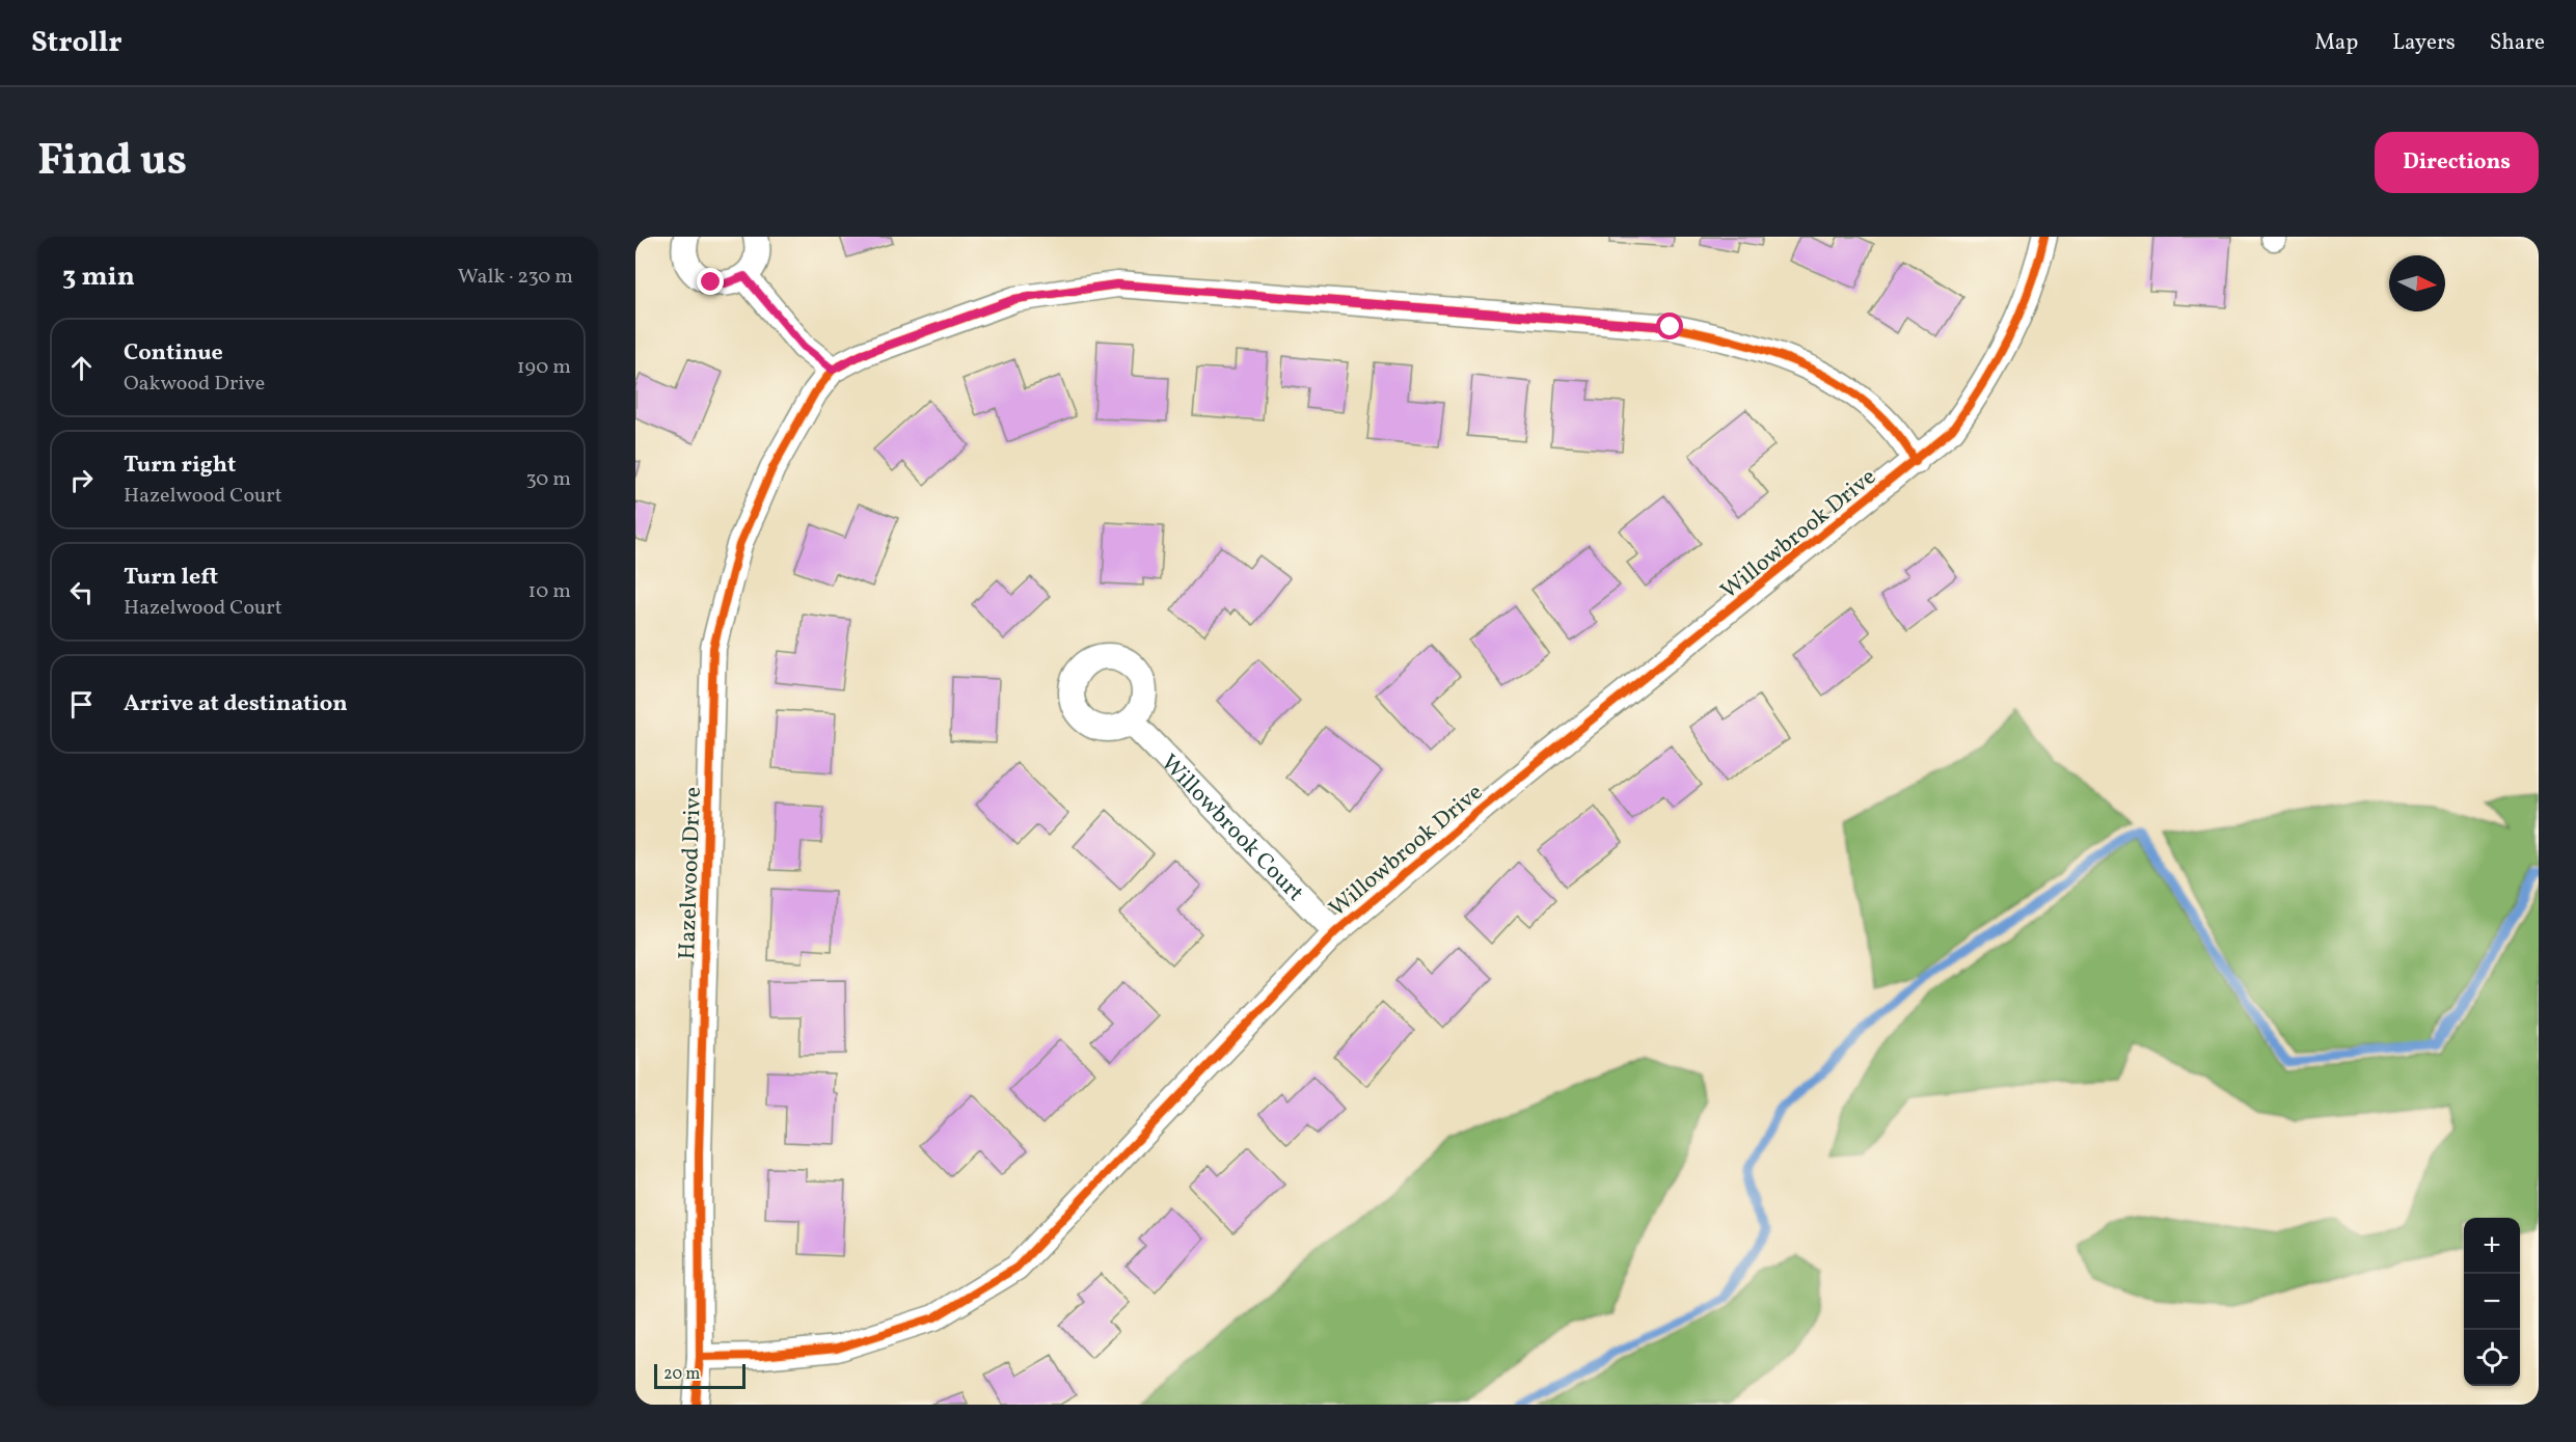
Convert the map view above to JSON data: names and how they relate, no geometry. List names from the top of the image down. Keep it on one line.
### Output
{"streets":{"street":["Willowbrook Drive","Willowbrook Court","Hazelwood Drive"]},"crossings":[["Willowbrook Drive","Willowbrook Court"],["Willowbrook Drive","Hazelwood Drive"]],"scale_bar":"20 m","north":"right","page":{"header":"Strollr","nav":["Map","Layers","Share"],"title":"Find us","buttons":"Directions","heading":["3 min","Walk · 230 m"],"list":[["Continue","Oakwood Drive","190 m"],["Turn right","Hazelwood Court","30 m"],["Turn left","Hazelwood Court","10 m"],"Arrive at destination"],"map_buttons":["+","−"],"scale":"20 m"}}
